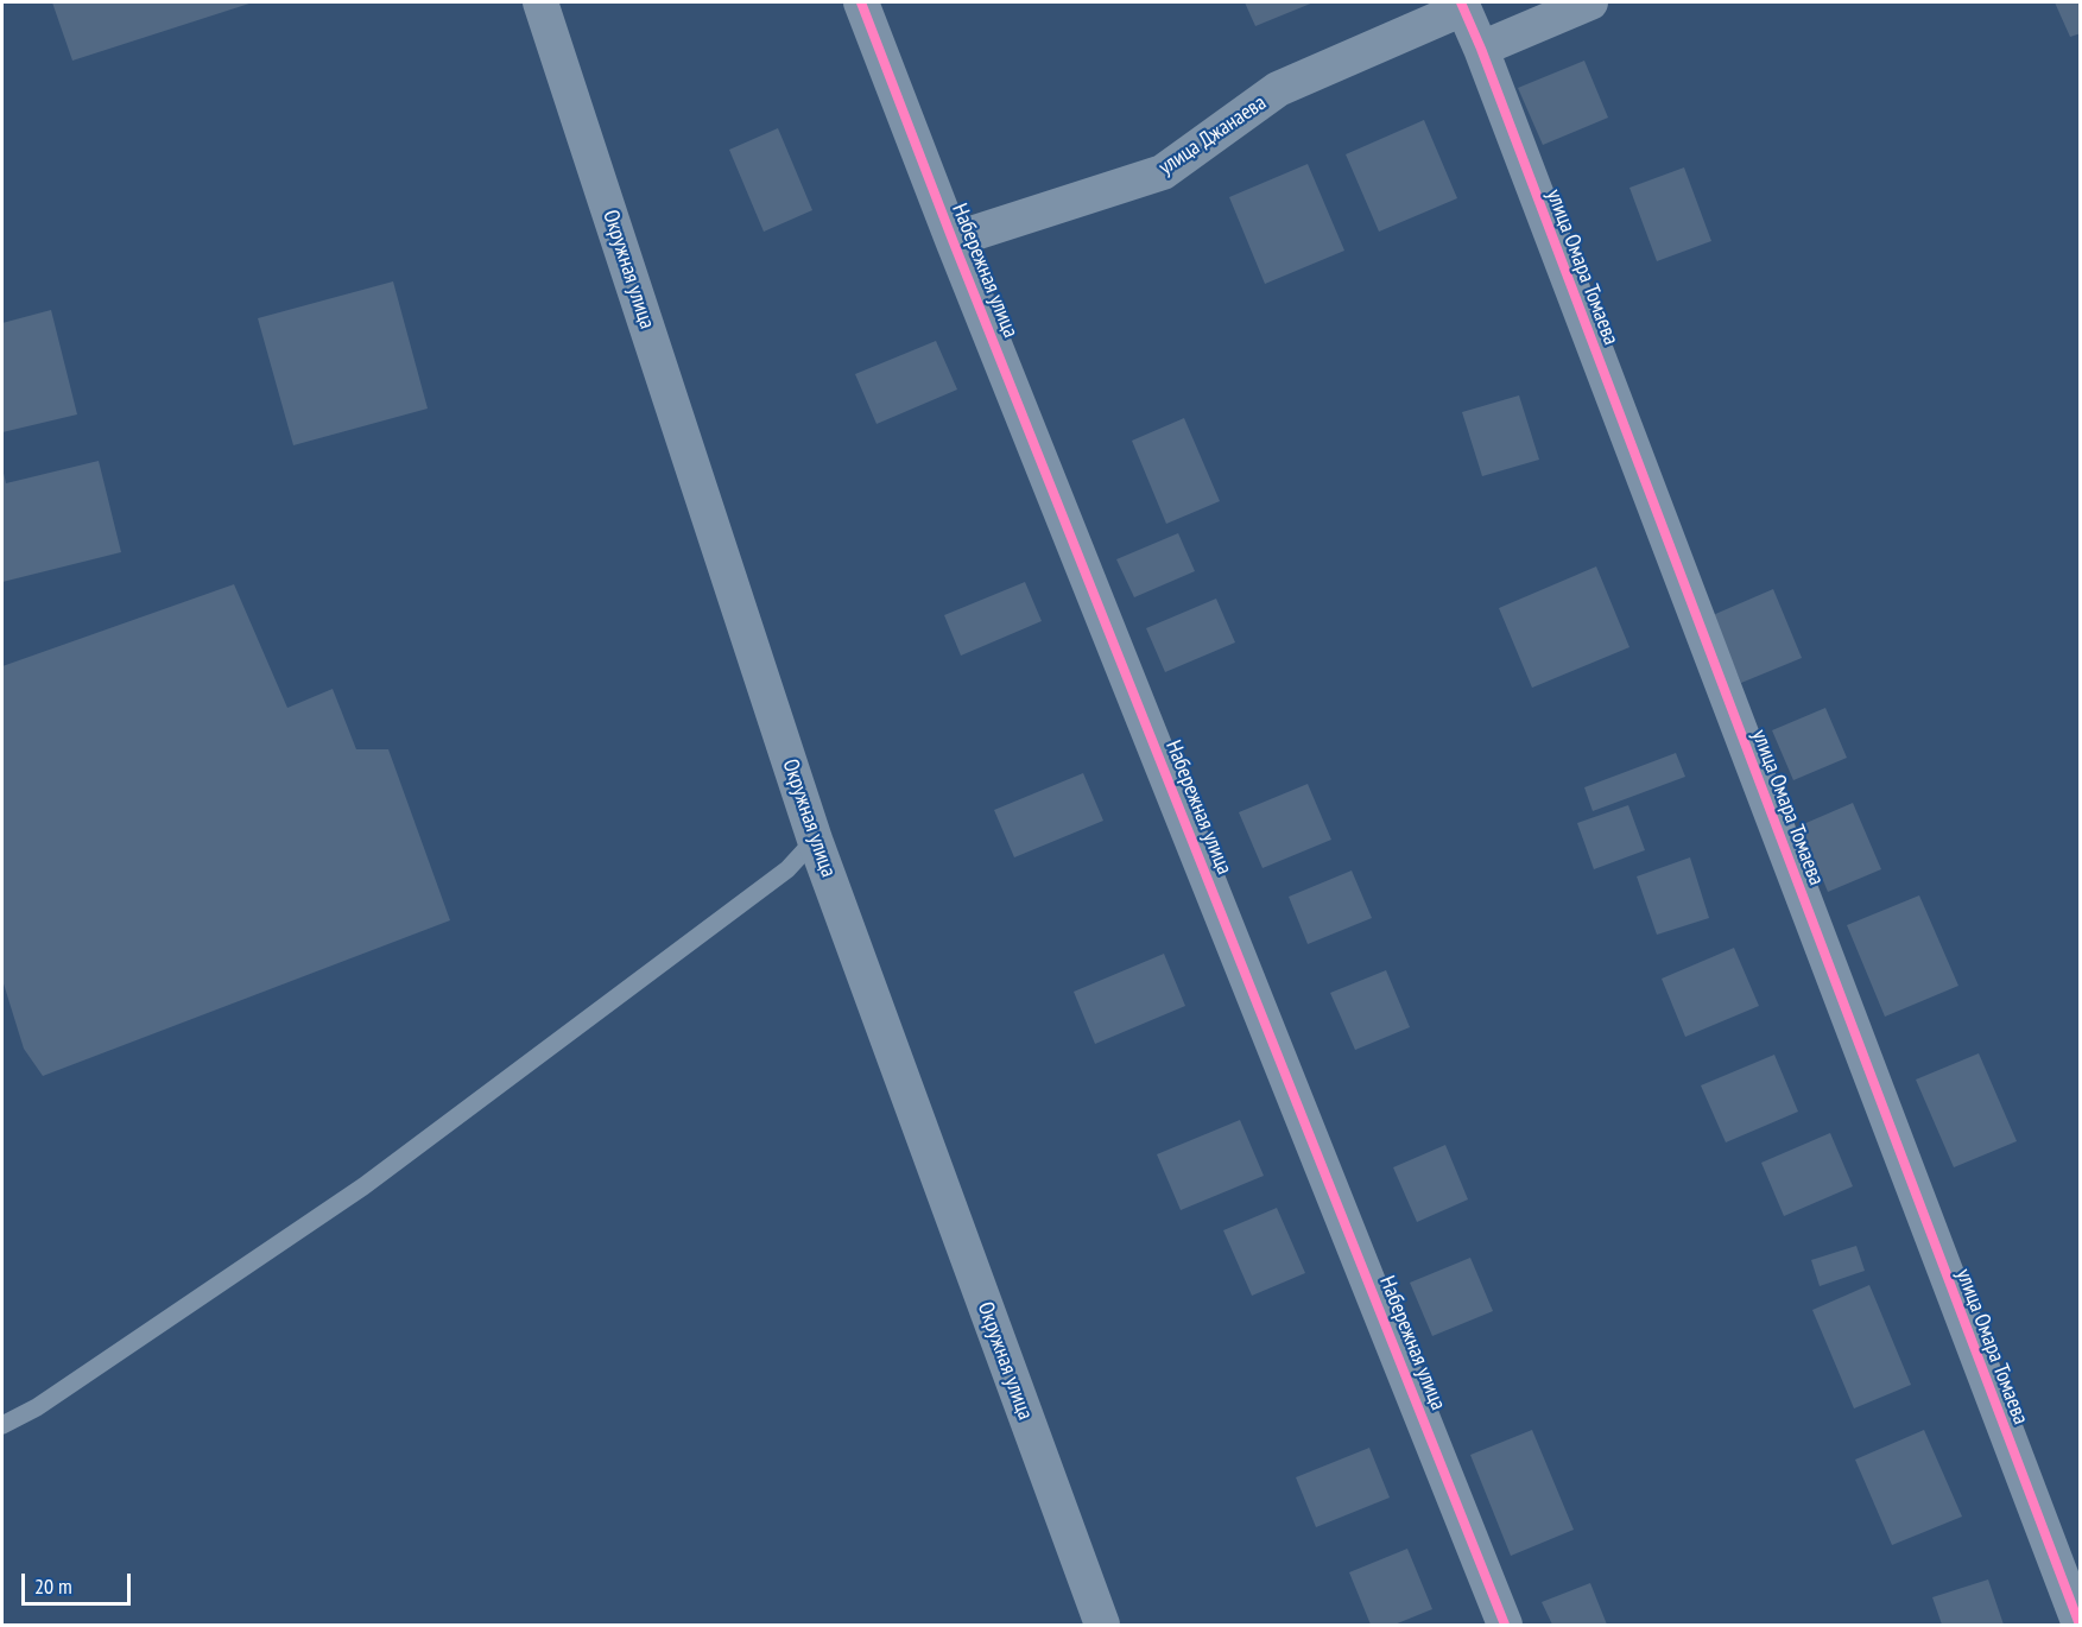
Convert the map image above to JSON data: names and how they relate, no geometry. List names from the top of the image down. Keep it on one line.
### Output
{"streets":{"street":["улица Джанаева","улица Омара Томаева","Окружная улица","Набережная улица"]},"crossings":[["улица Джанаева","улица Омара Томаева"],["улица Джанаева","Набережная улица"]],"scale_bar":"20 m"}
